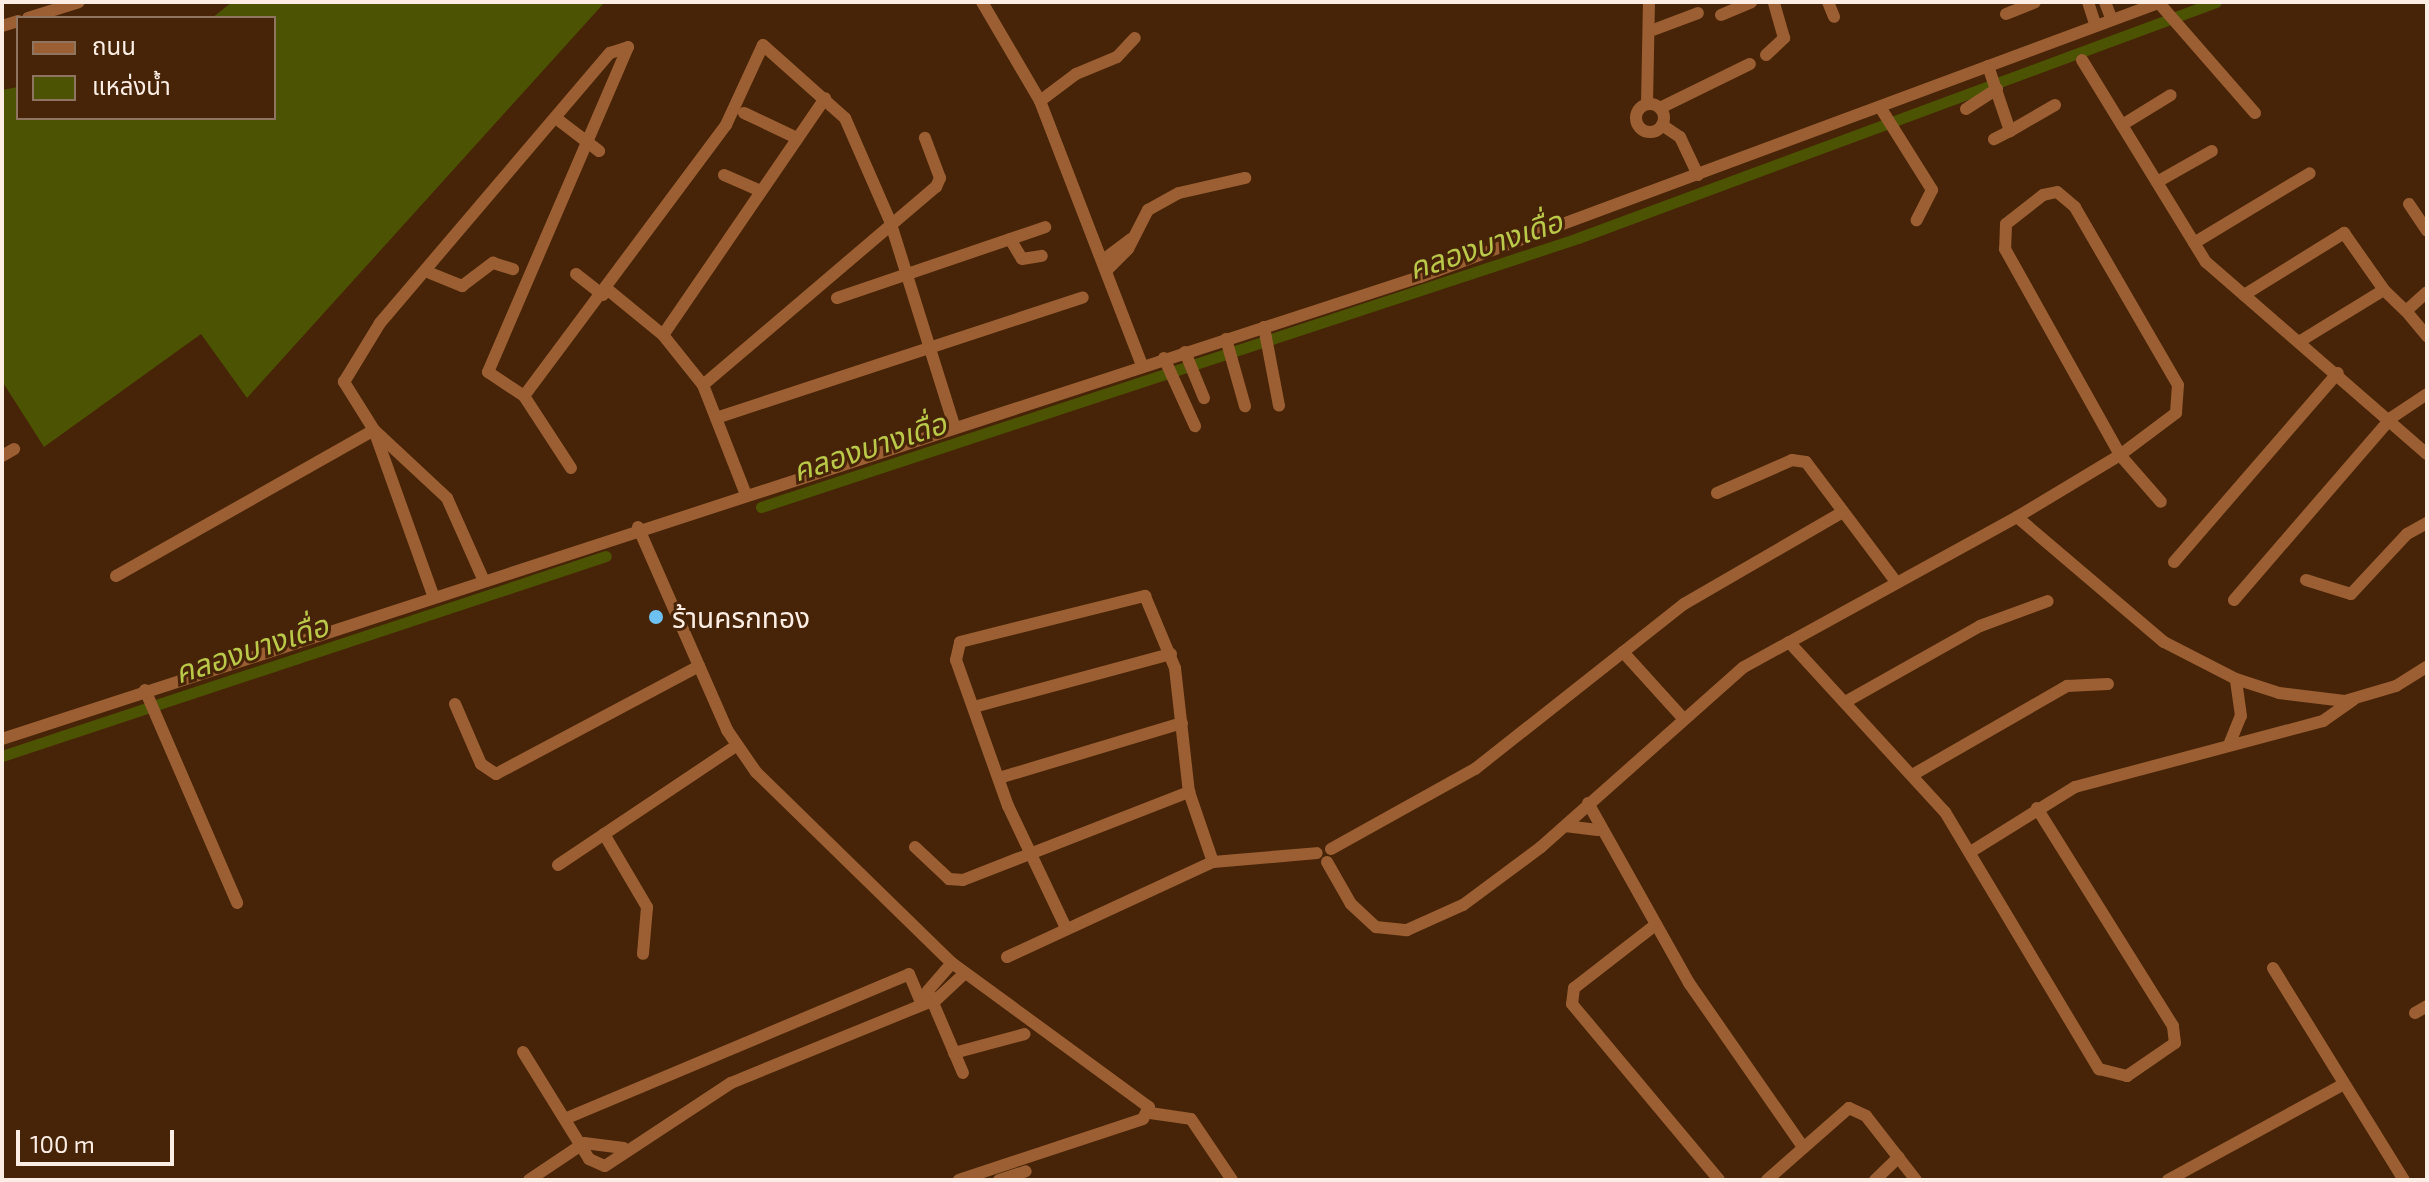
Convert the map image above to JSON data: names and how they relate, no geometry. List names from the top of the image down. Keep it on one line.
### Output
{"water":["คลองบางเดื่อ"],"places":["ร้านครกทอง"],"legend":["ถนน","แหล่งน้ำ"],"scale_bar":"100 m"}
